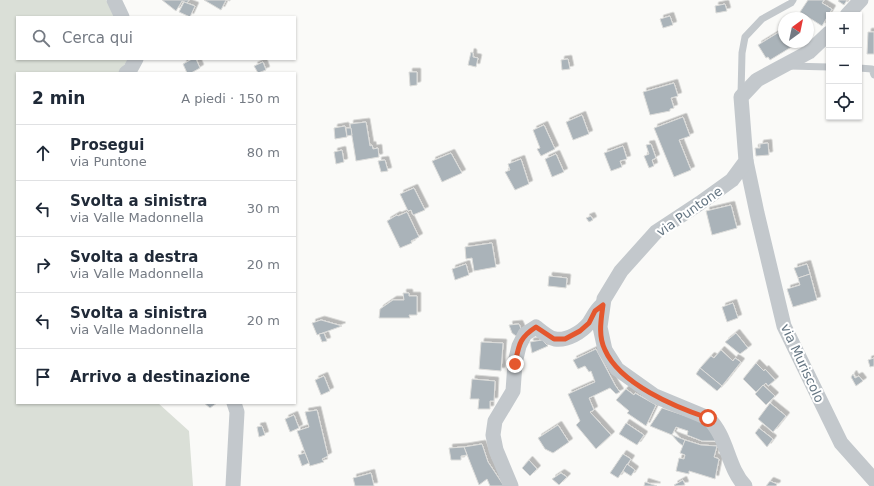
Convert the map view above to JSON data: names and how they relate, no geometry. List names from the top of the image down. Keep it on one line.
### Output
{"streets":{"street":["via Puntone","via Muriscolo"]},"crossings":[["via Puntone","via Muriscolo"]],"north":"top right","page":{"map_buttons":["+","−"],"search":"Cerca qui","heading":["2 min","A piedi · 150 m"],"list":[["Prosegui","via Puntone","80 m"],["Svolta a sinistra","via Valle Madonnella","30 m"],["Svolta a destra","via Valle Madonnella","20 m"],["Svolta a sinistra","via Valle Madonnella","20 m"],"Arrivo a destinazione"]}}
